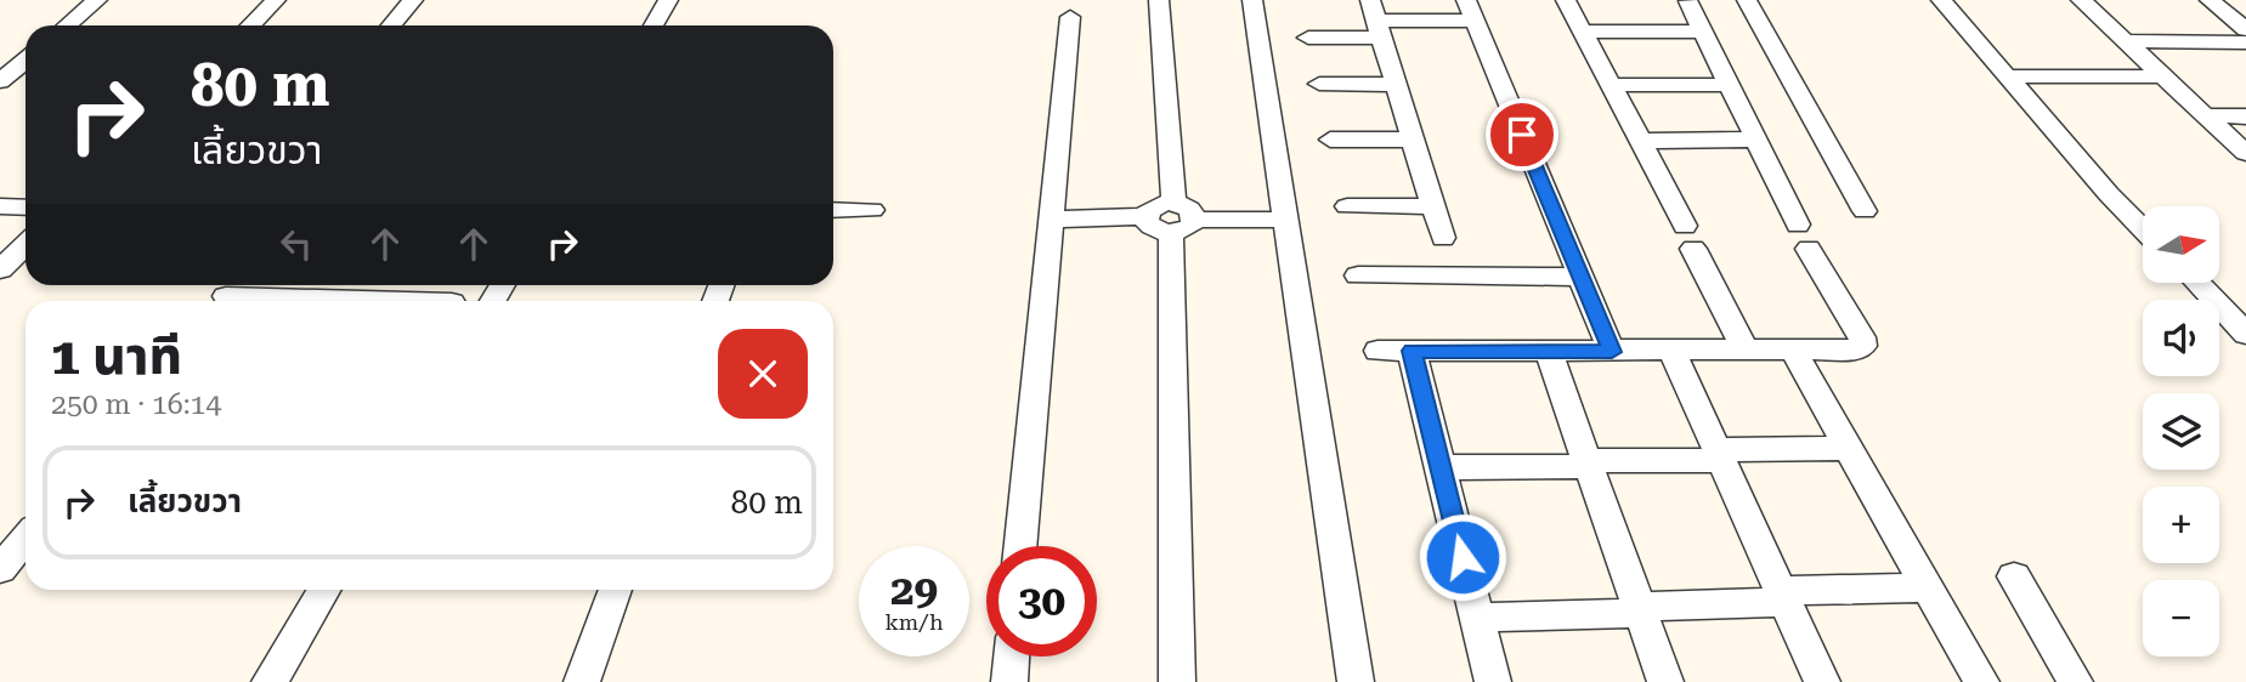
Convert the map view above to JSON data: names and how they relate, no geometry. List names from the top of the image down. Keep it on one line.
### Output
{"north":"right","page":{"turn":["80 m","เลี้ยวขวา"],"map_buttons":["+","−"],"heading":["1 นาที","250 m · 16:14"],"list":[{"name":"เลี้ยวขวา","value":"80 m"}],"speed":"29 km/h","limit":"30"}}
